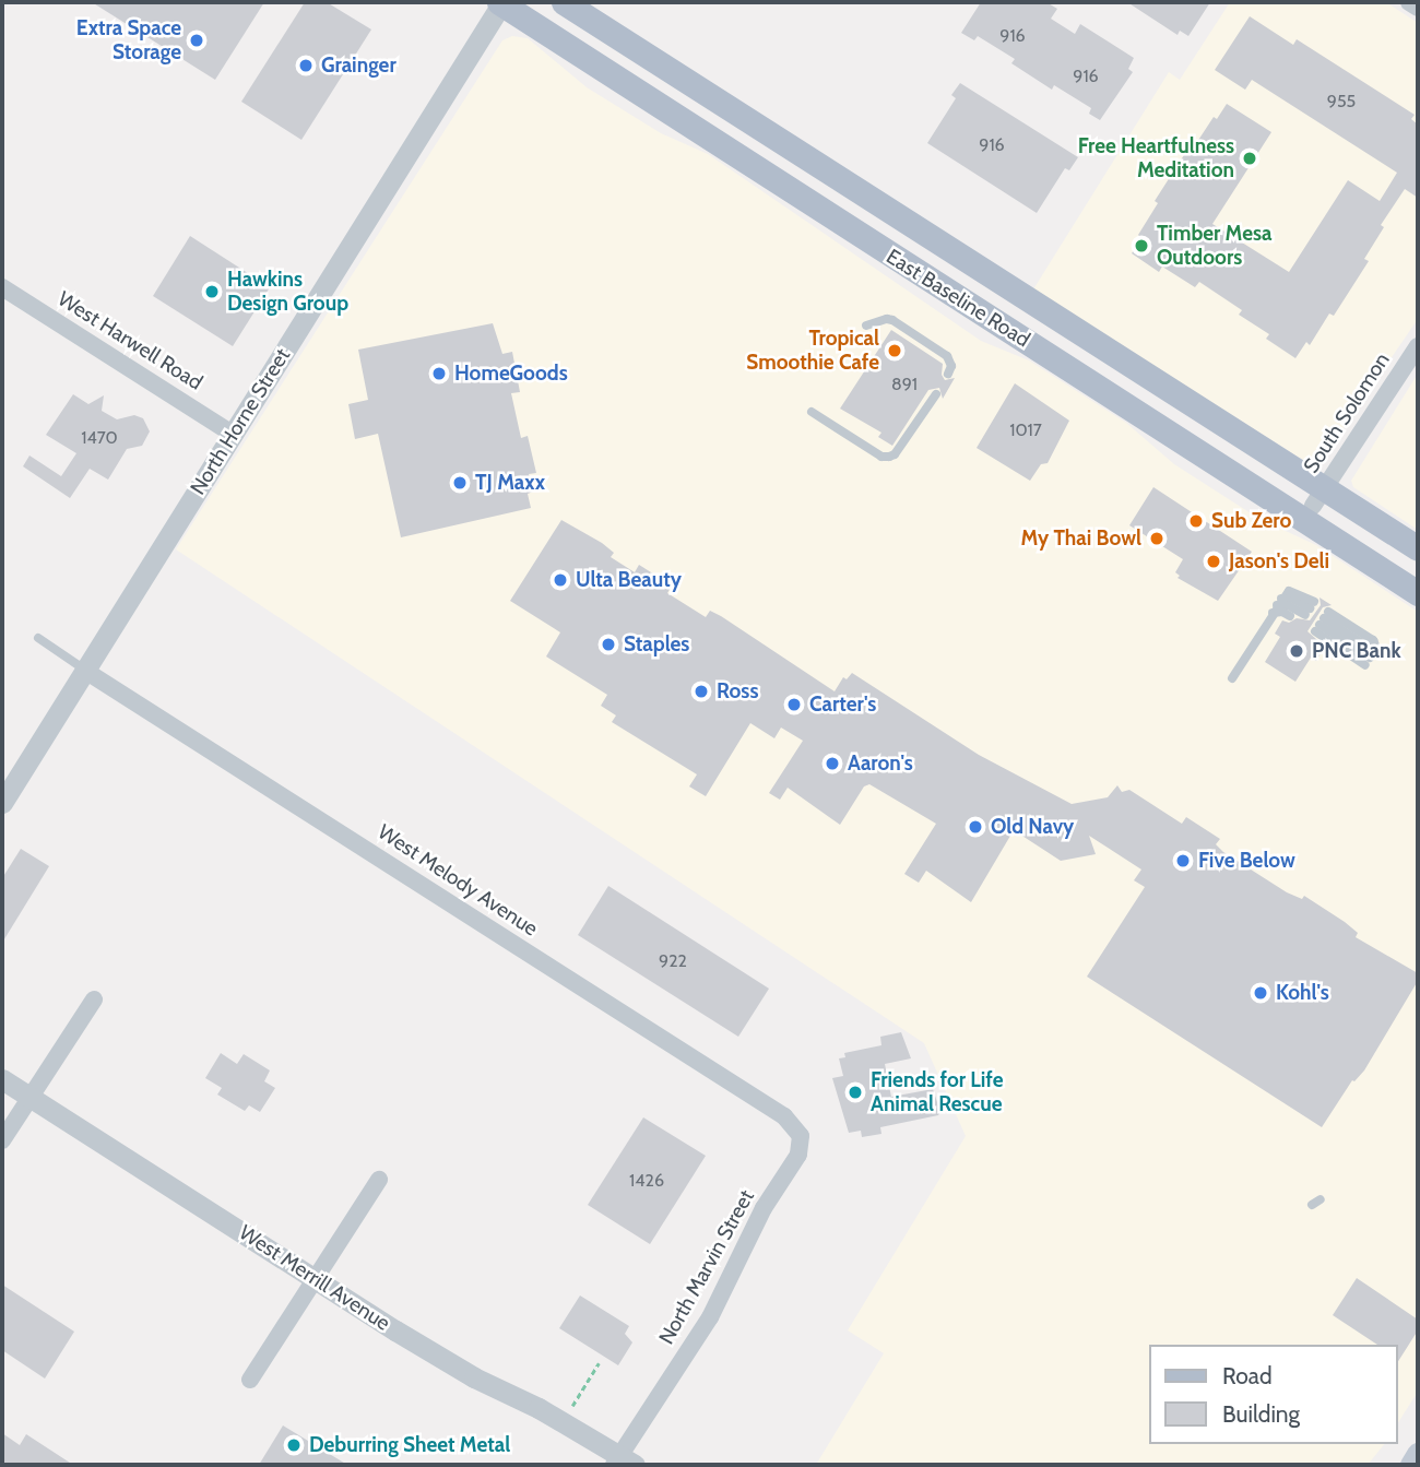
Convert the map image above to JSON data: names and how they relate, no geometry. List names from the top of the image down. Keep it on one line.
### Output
{"streets":{"main road":["East Baseline Road"],"street":["West Harwell Road","South Solomon","North Horne Street","West Melody Avenue","North Marvin Street","West Merrill Avenue"]},"crossings":[["East Baseline Road","South Solomon"],["East Baseline Road","North Horne Street"],["West Harwell Road","North Horne Street"],["North Horne Street","West Melody Avenue"],["West Melody Avenue","North Marvin Street"],["North Marvin Street","West Merrill Avenue"]],"places":["Extra Space Storage","Grainger","Free Heartfulness Meditation","Timber Mesa Outdoors","Hawkins Design Group","Tropical Smoothie Cafe","HomeGoods","TJ Maxx","Sub Zero","My Thai Bowl","Jason's Deli","Ulta Beauty","Staples","PNC Bank","Ross","Carter's","Aaron's","Old Navy","Five Below","Kohl's","Friends for Life Animal Rescue","Deburring Sheet Metal"],"house_numbers":["916","916","955","916","891","1017","1470","922","1426"],"legend":["Road","Building"]}
